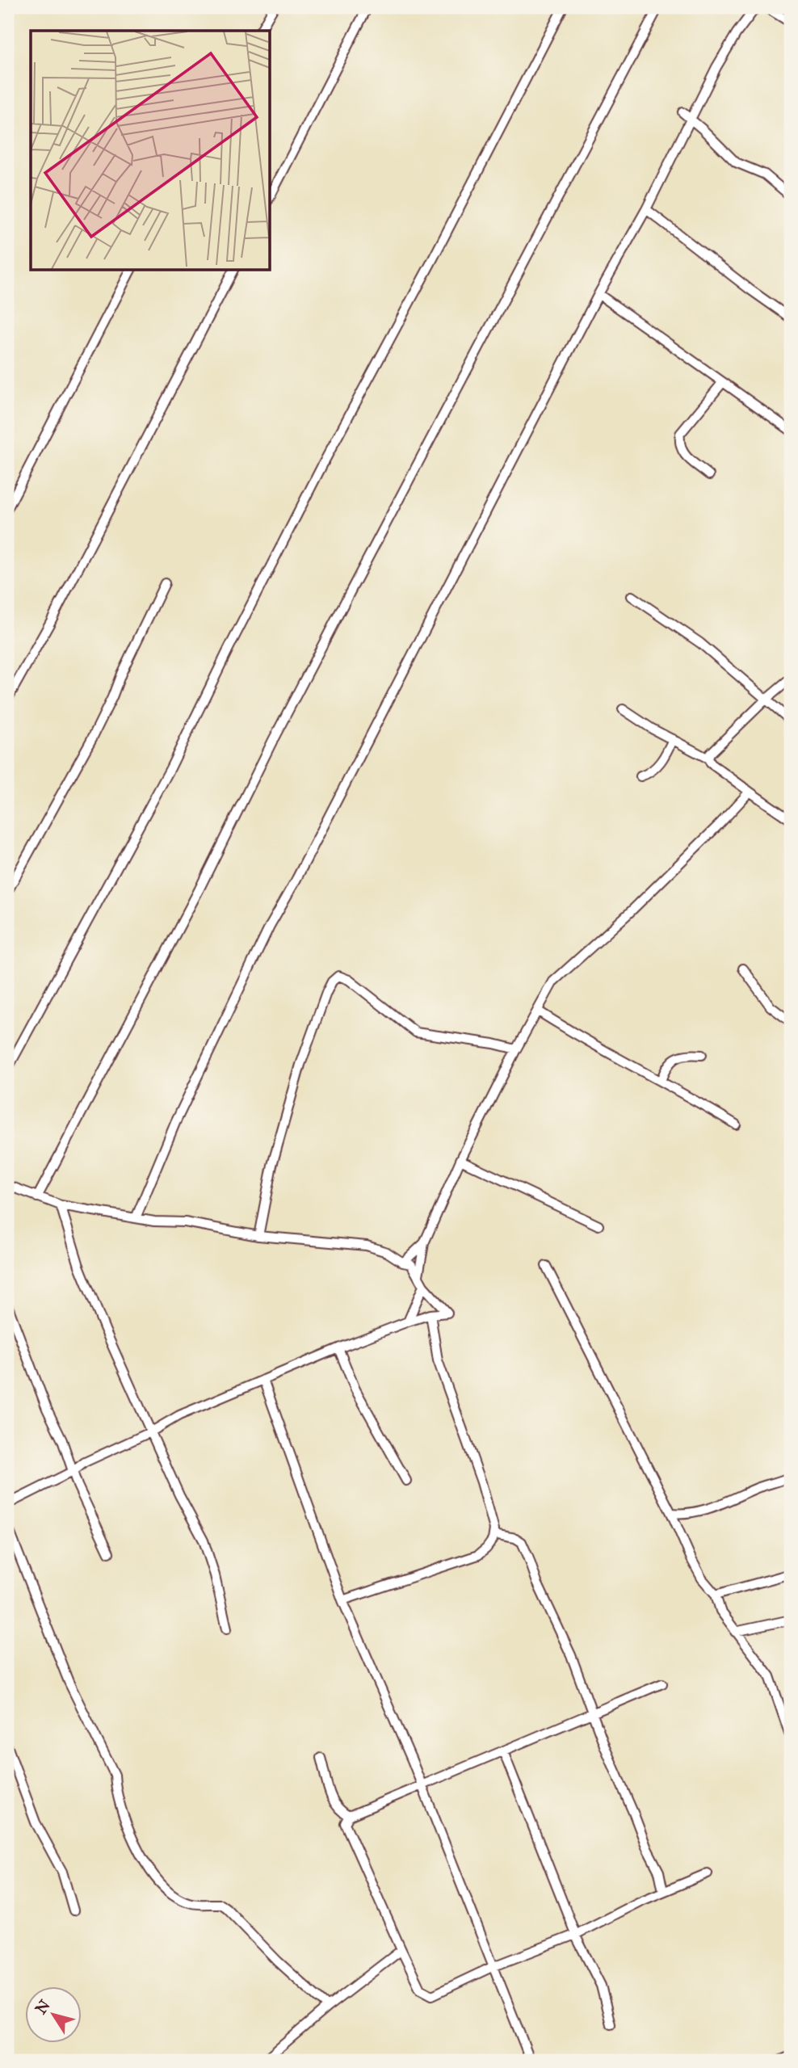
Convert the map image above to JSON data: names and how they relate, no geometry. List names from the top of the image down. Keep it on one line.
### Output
{"north":"top left"}
